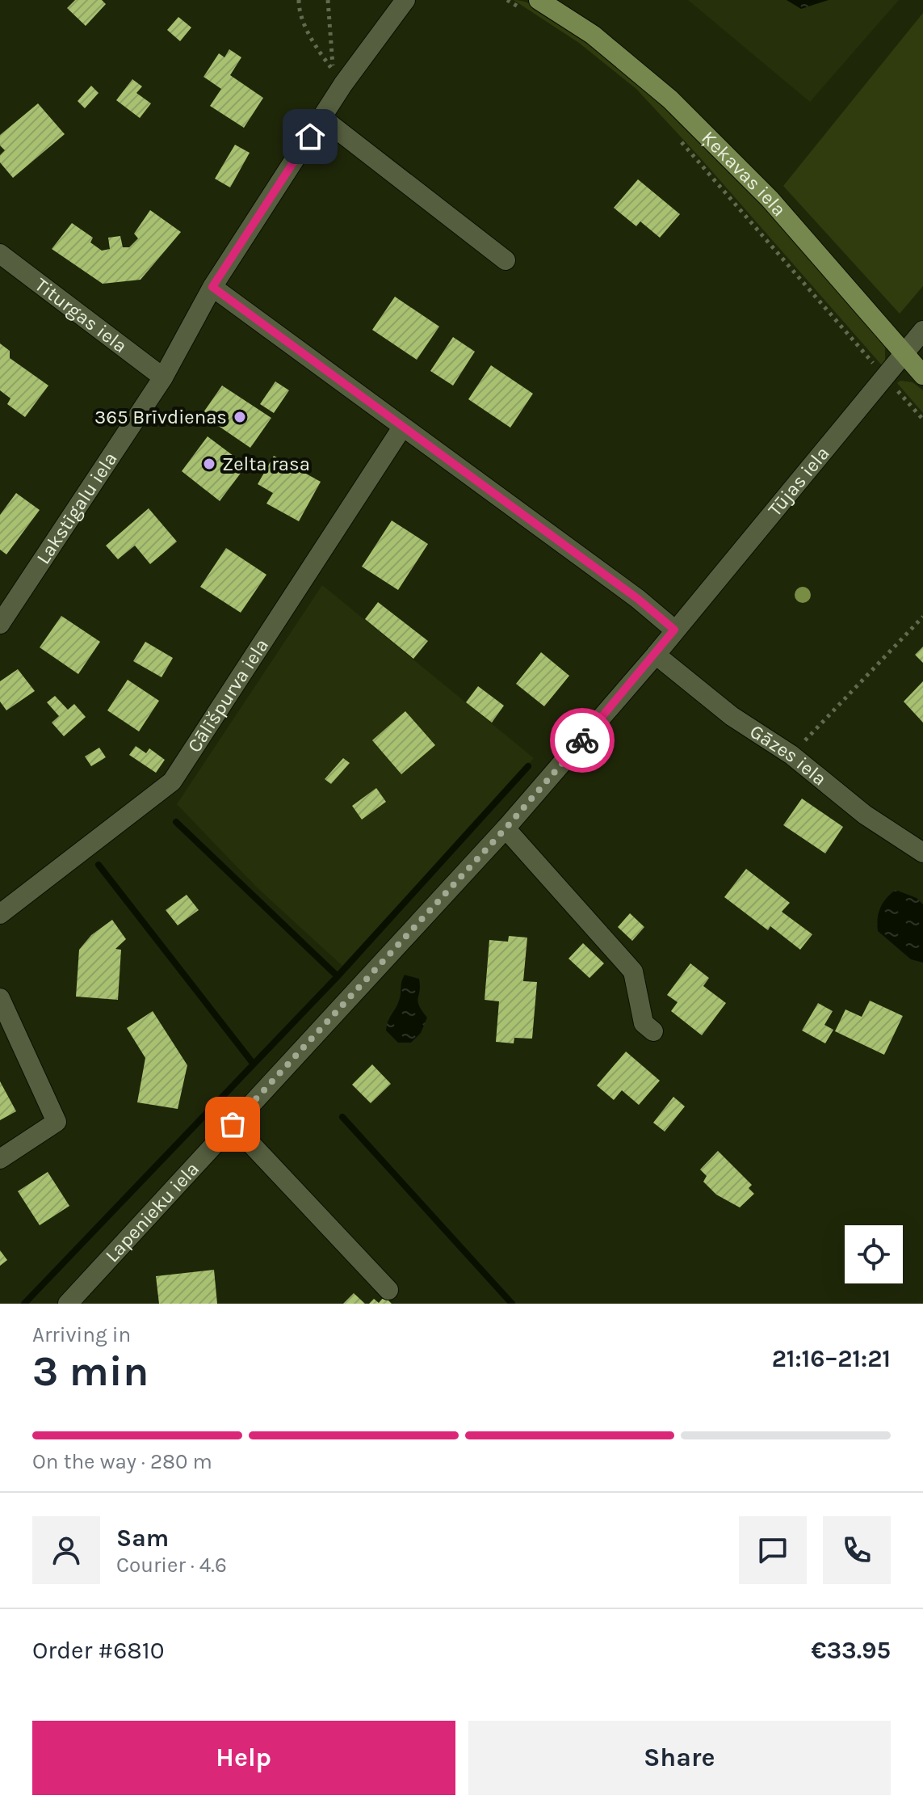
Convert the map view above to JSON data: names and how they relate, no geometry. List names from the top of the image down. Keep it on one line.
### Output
{"streets":{"main road":["Ķekavas iela"],"street":["Titurgas iela","Tūjas iela","Lakstīgalu iela","Cālīšpurva iela","Gāzes iela","Lapenieku iela"]},"crossings":[["Ķekavas iela","Tūjas iela"],["Titurgas iela","Lakstīgalu iela"],["Tūjas iela","Lapenieku iela"],["Gāzes iela","Lapenieku iela"]],"places":["365 Brīvdienas","Zelta rasa"],"page":{"heading":["3 min","Arriving in","21:16–21:21"],"panel":["Sam","Courier · 4.6","Order #6810","€33.95"],"bar":"On the way · 280 m","buttons":["Help","Share"]}}
